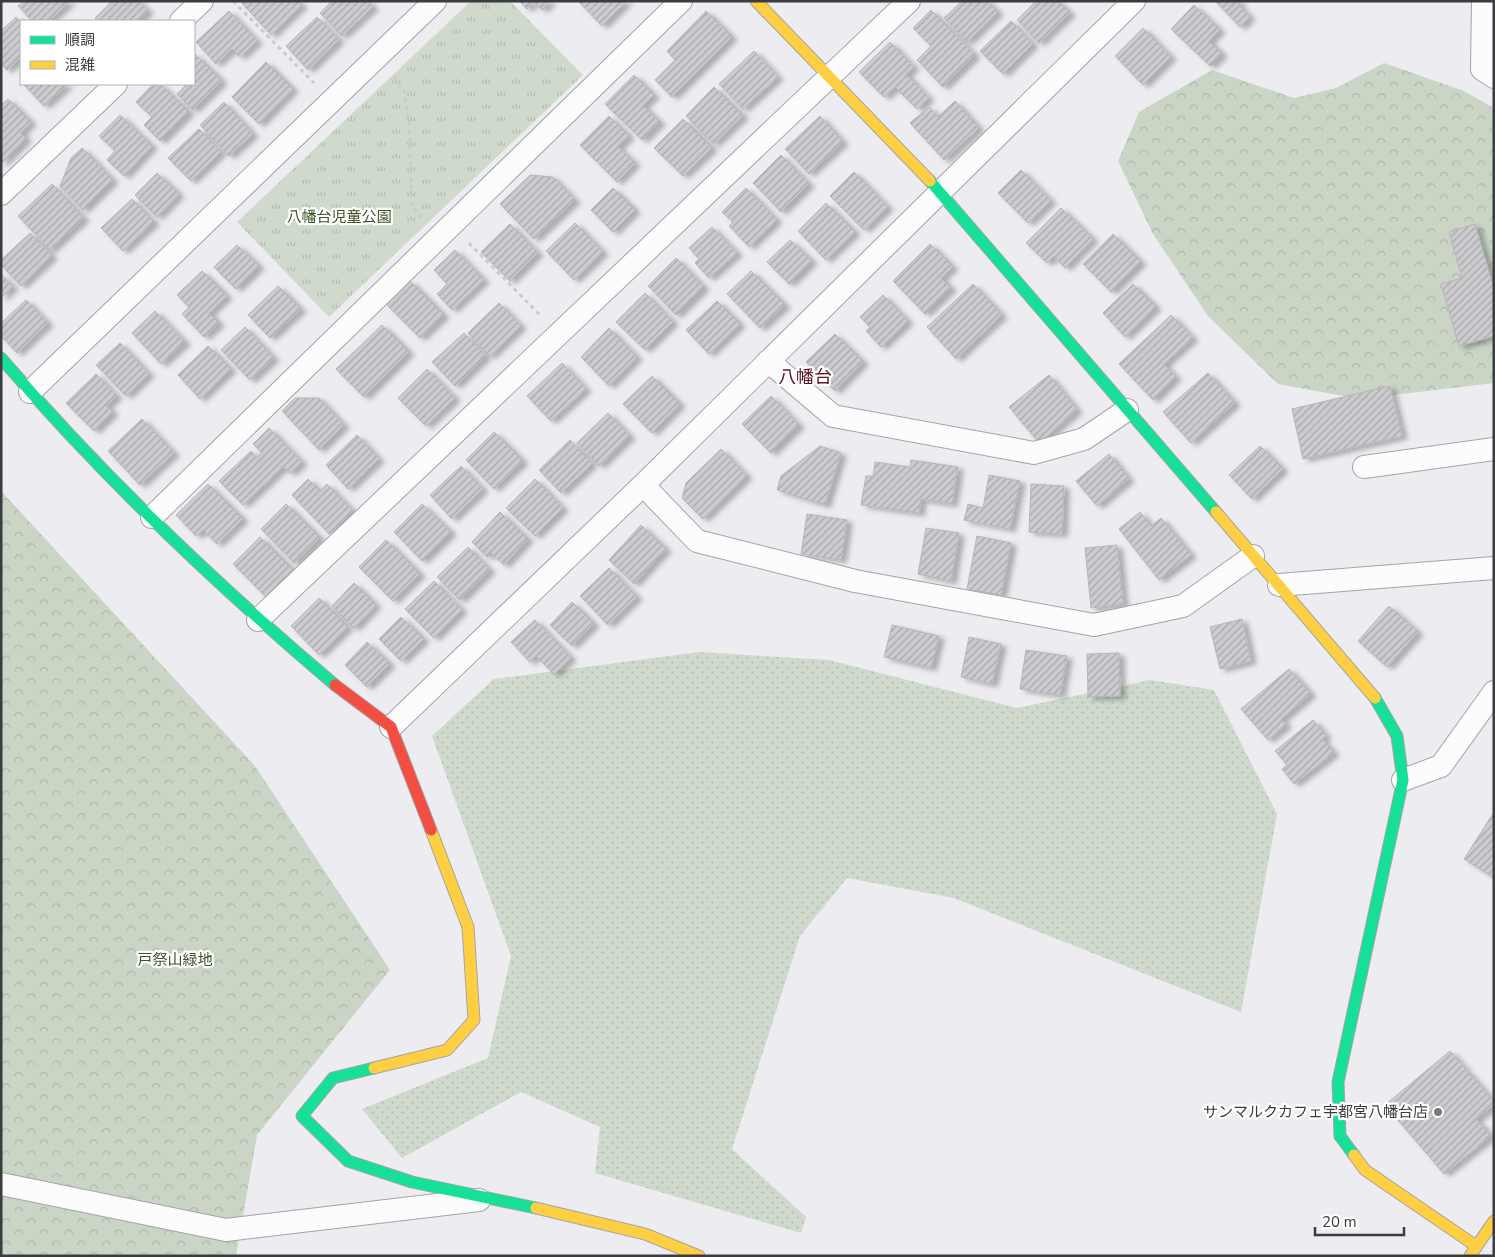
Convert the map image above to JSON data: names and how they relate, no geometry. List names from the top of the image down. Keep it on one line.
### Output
{"districts":["八幡台"],"parks":["八幡台児童公園","戸祭山緑地"],"places":["サンマルクカフェ宇都宮八幡台店"],"legend":["順調","混雑"],"scale_bar":"20 m"}
